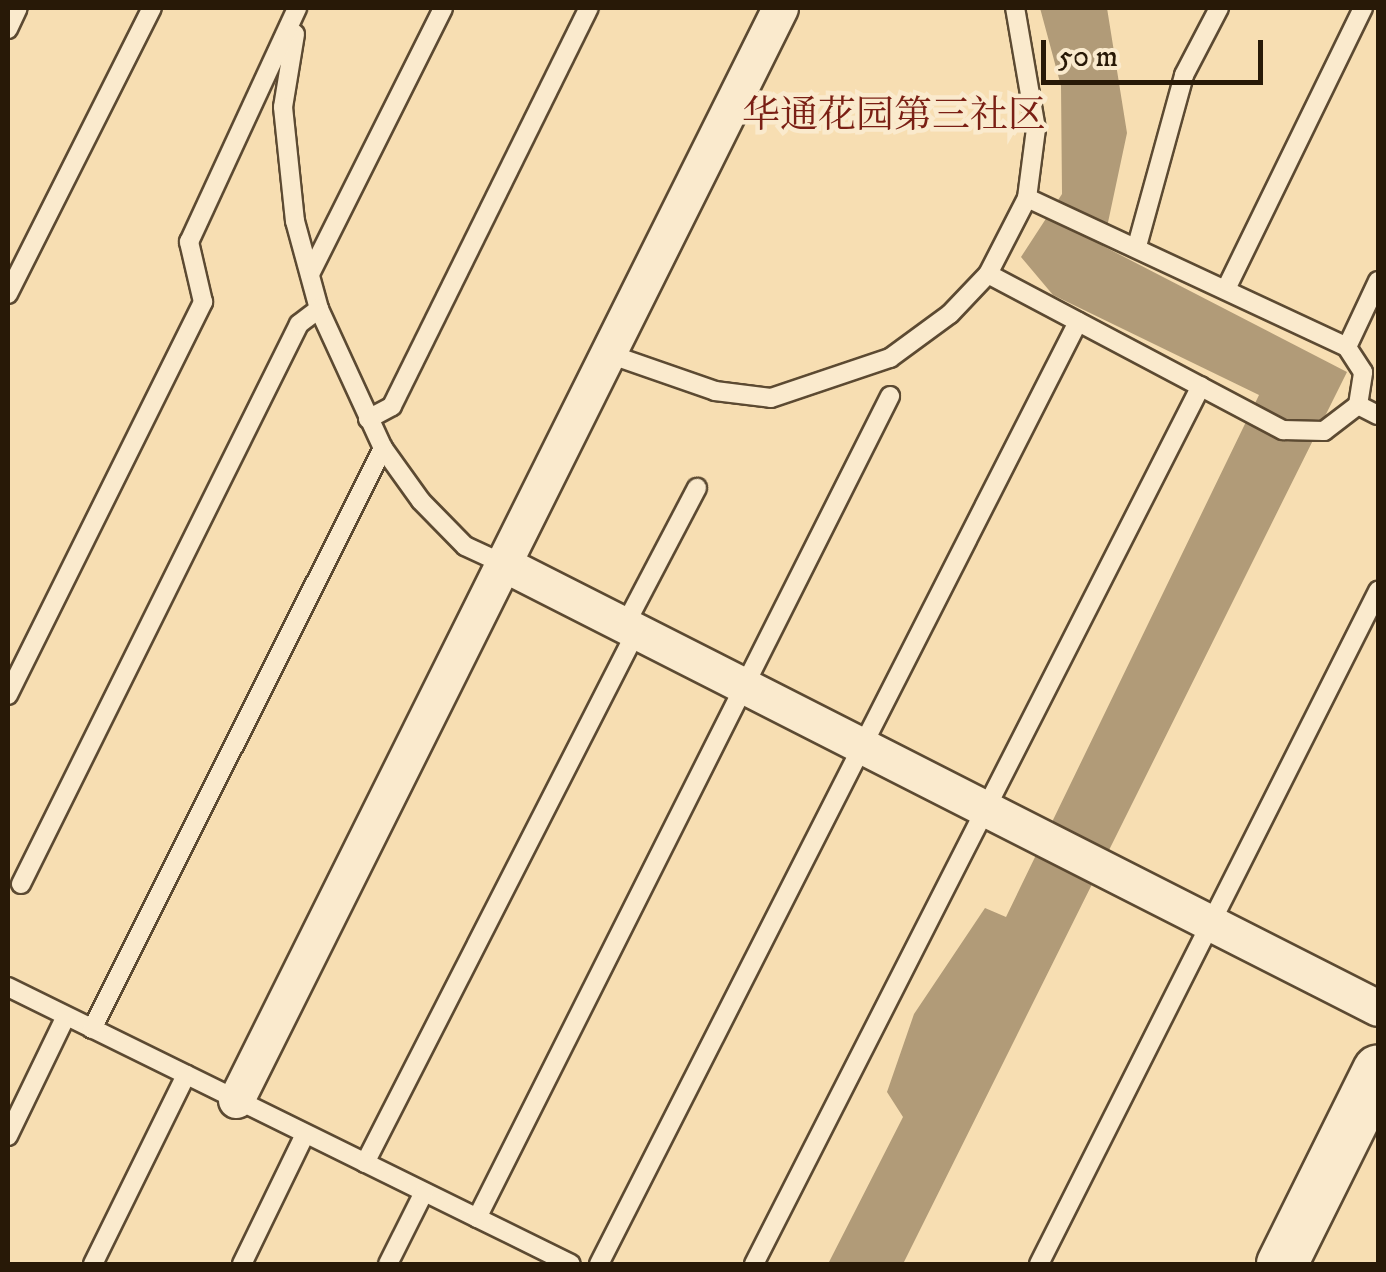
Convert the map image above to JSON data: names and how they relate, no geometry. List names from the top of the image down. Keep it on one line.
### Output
{"districts":["华通花园第三社区"],"scale_bar":"50 m"}
